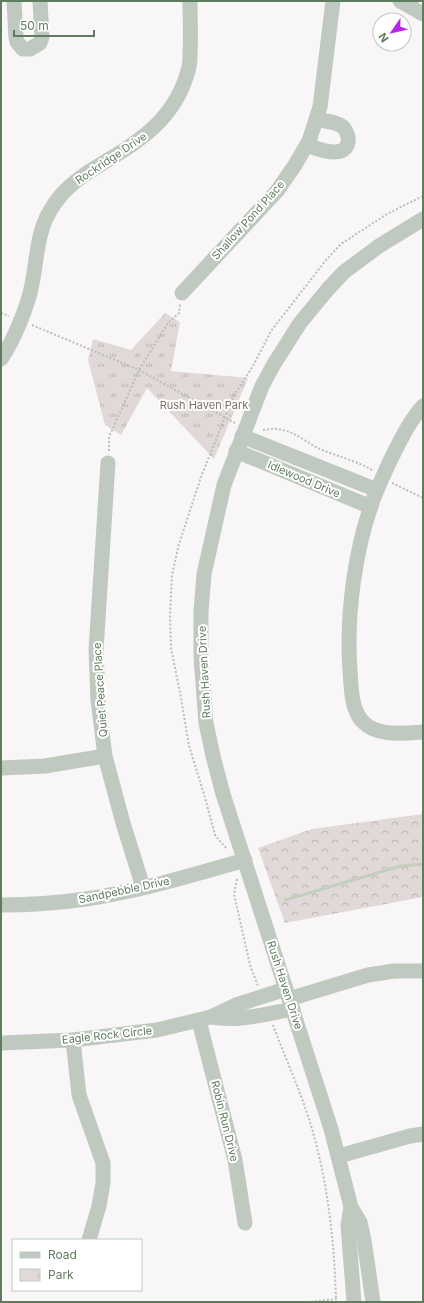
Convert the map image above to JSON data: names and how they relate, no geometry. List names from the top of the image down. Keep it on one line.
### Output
{"streets":{"street":["Rockridge Drive","Shallow Pond Place","Idlewood Drive","Rush Haven Drive","Quiet Peace Place","Sandpebble Drive","Eagle Rock Circle","Robin Run Drive"]},"crossings":[["Idlewood Drive","Rush Haven Drive"],["Rush Haven Drive","Sandpebble Drive"],["Rush Haven Drive","Eagle Rock Circle"],["Quiet Peace Place","Sandpebble Drive"],["Eagle Rock Circle","Robin Run Drive"]],"parks":["Rush Haven Park"],"legend":["Road","Park"],"scale_bar":"50 m","north":"bottom left"}
